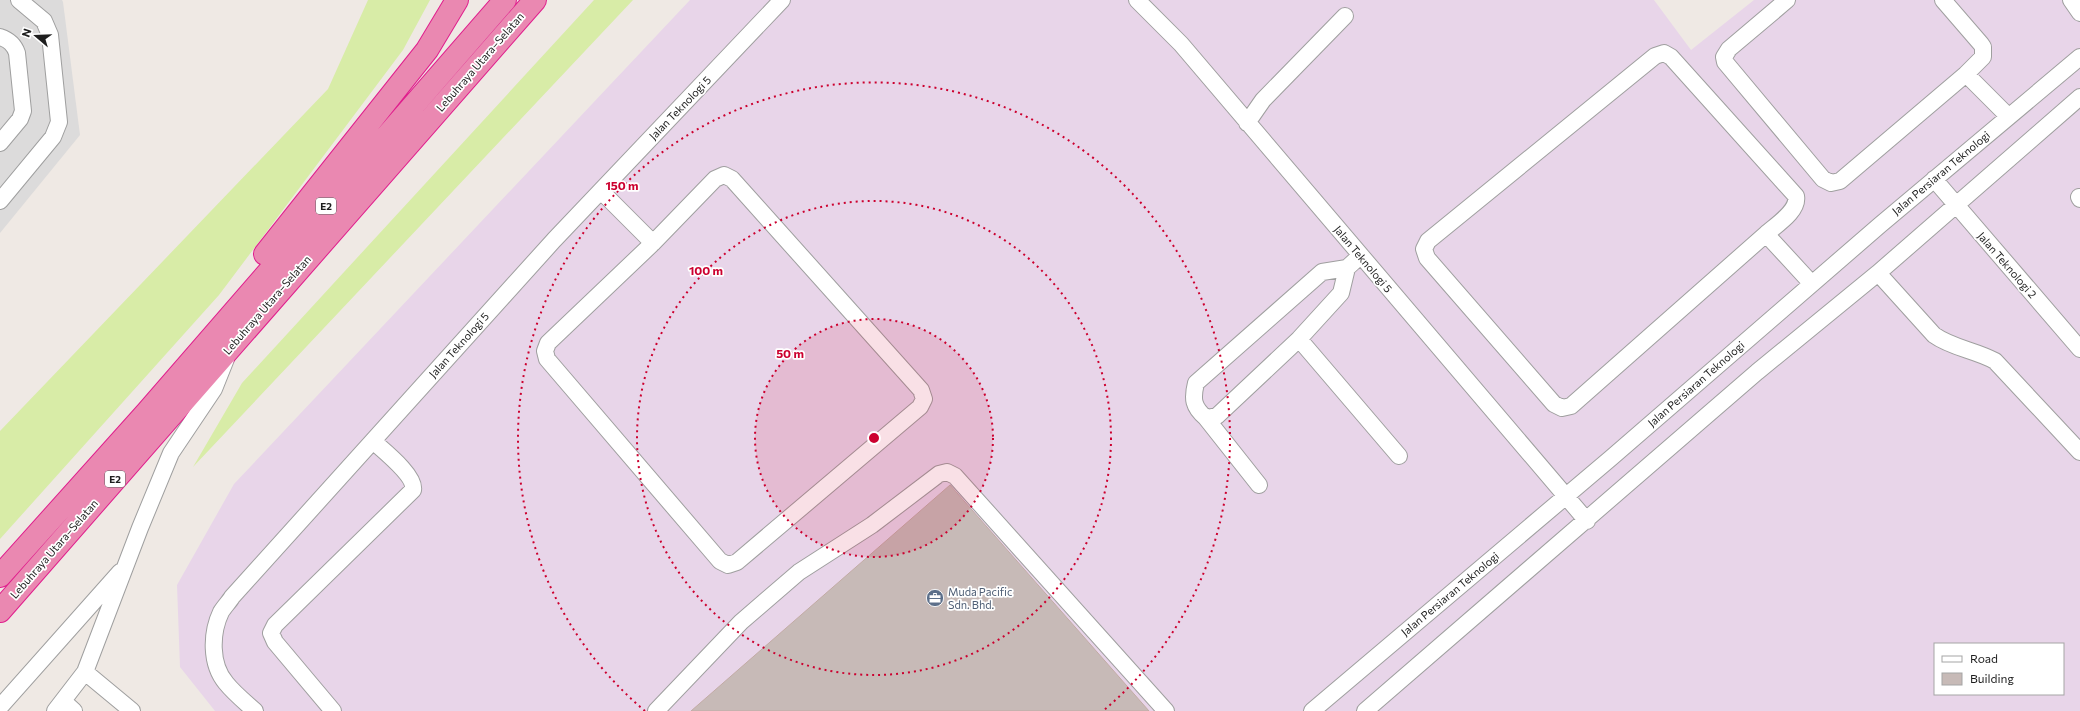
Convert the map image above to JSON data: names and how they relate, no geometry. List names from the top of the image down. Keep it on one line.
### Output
{"streets":{"highway":["Lebuhraya Utara–Selatan","E2"],"street":["Jalan Teknologi 5","Jalan Persiaran Teknologi","Jalan Teknologi 2"]},"crossings":[["Jalan Teknologi 5","Jalan Persiaran Teknologi"],["Jalan Persiaran Teknologi","Jalan Teknologi 2"]],"places":{"office":["Muda Pacific Sdn. Bhd."]},"legend":["Road","Building"],"north":"left","rings":["150 m","100 m","50 m"]}
